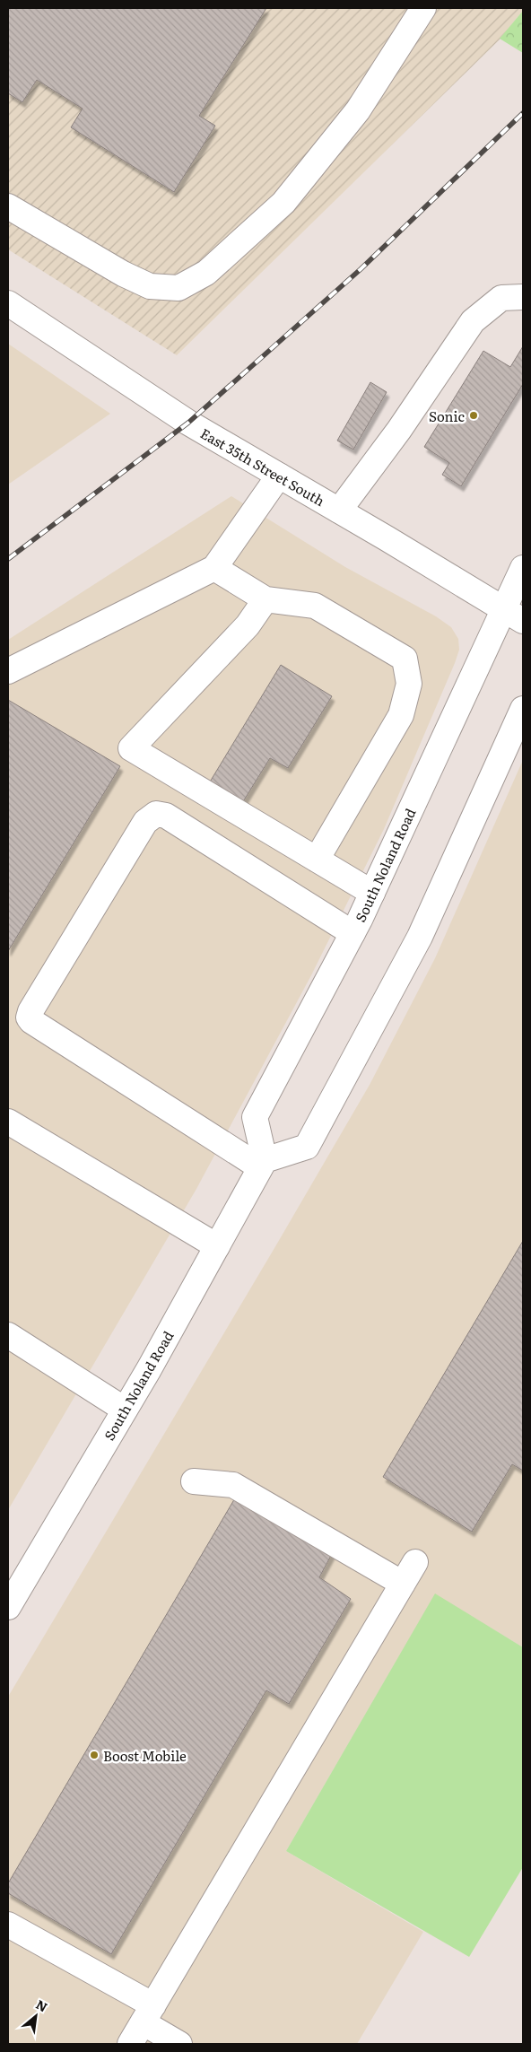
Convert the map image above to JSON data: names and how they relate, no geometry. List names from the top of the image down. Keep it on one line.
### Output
{"streets":{"main road":["East 35th Street South","South Noland Road"]},"crossings":[["East 35th Street South","South Noland Road"]],"places":["Sonic","Boost Mobile"],"north":"top right"}
